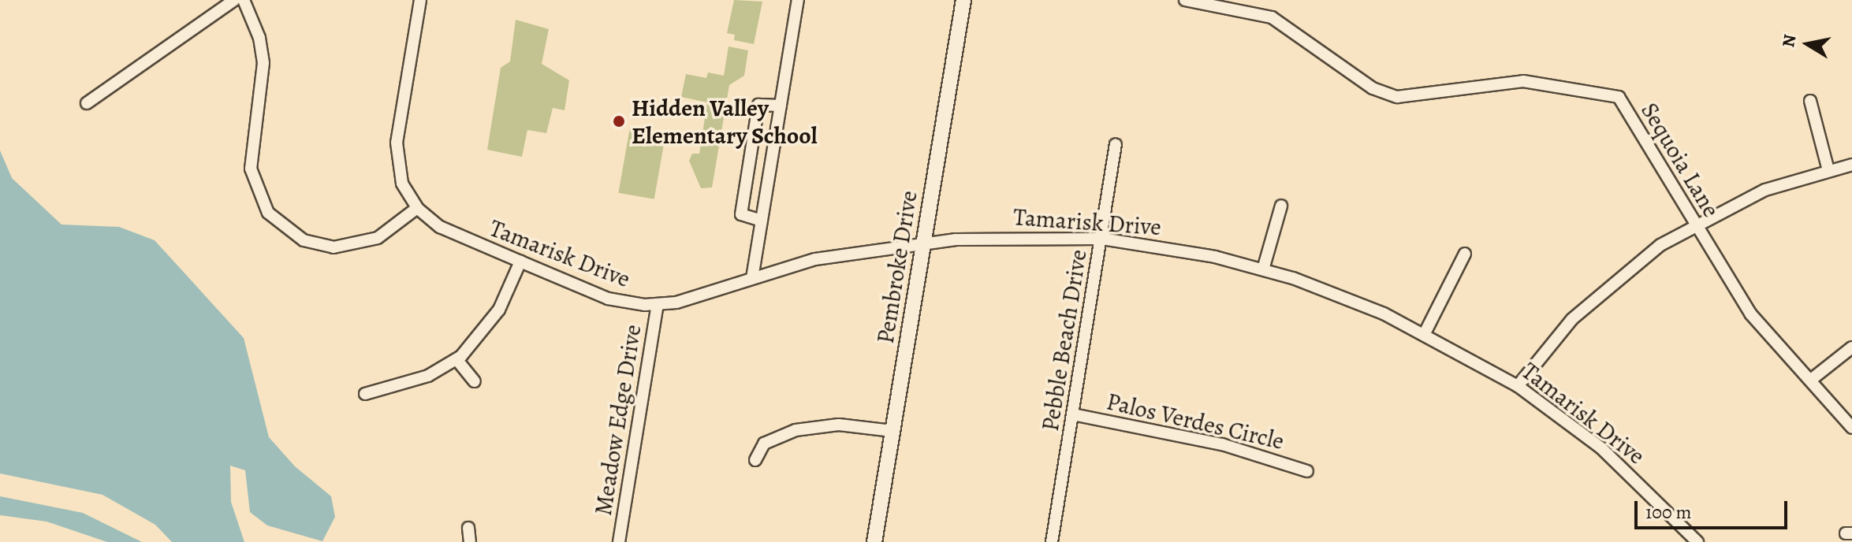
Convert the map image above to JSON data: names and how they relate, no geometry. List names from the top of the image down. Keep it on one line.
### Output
{"streets":{"street":["Sequoia Lane","Tamarisk Drive","Pembroke Drive","Pebble Beach Drive","Meadow Edge Drive","Palos Verdes Circle"]},"crossings":[["Tamarisk Drive","Pembroke Drive"],["Tamarisk Drive","Pebble Beach Drive"],["Tamarisk Drive","Meadow Edge Drive"],["Pebble Beach Drive","Palos Verdes Circle"]],"places":["Hidden Valley Elementary School"],"scale_bar":"100 m","north":"left"}
